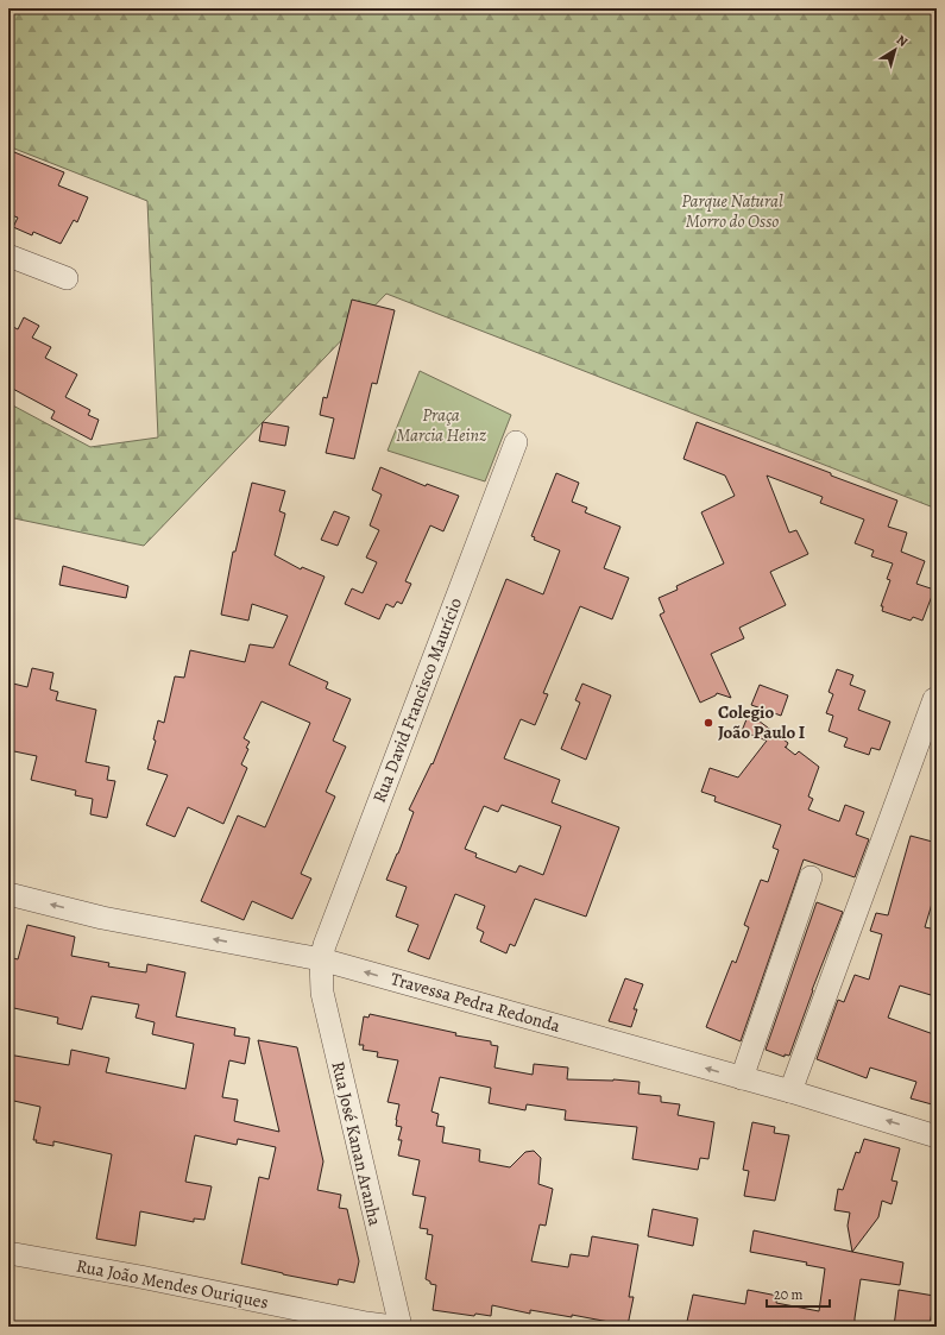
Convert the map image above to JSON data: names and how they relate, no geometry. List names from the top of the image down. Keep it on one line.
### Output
{"streets":{"street":["Rua David Francisco Maurício","Travessa Pedra Redonda","Rua José Kanan Aranha","Rua João Mendes Ouriques"]},"crossings":[["Rua David Francisco Maurício","Travessa Pedra Redonda"],["Rua David Francisco Maurício","Rua José Kanan Aranha"],["Travessa Pedra Redonda","Rua José Kanan Aranha"]],"one_way":["Travessa Pedra Redonda"],"parks":["Parque Natural Morro do Osso","Praça Marcia Heinz"],"places":["Colegio João Paulo I"],"scale_bar":"20 m","north":"top right"}
